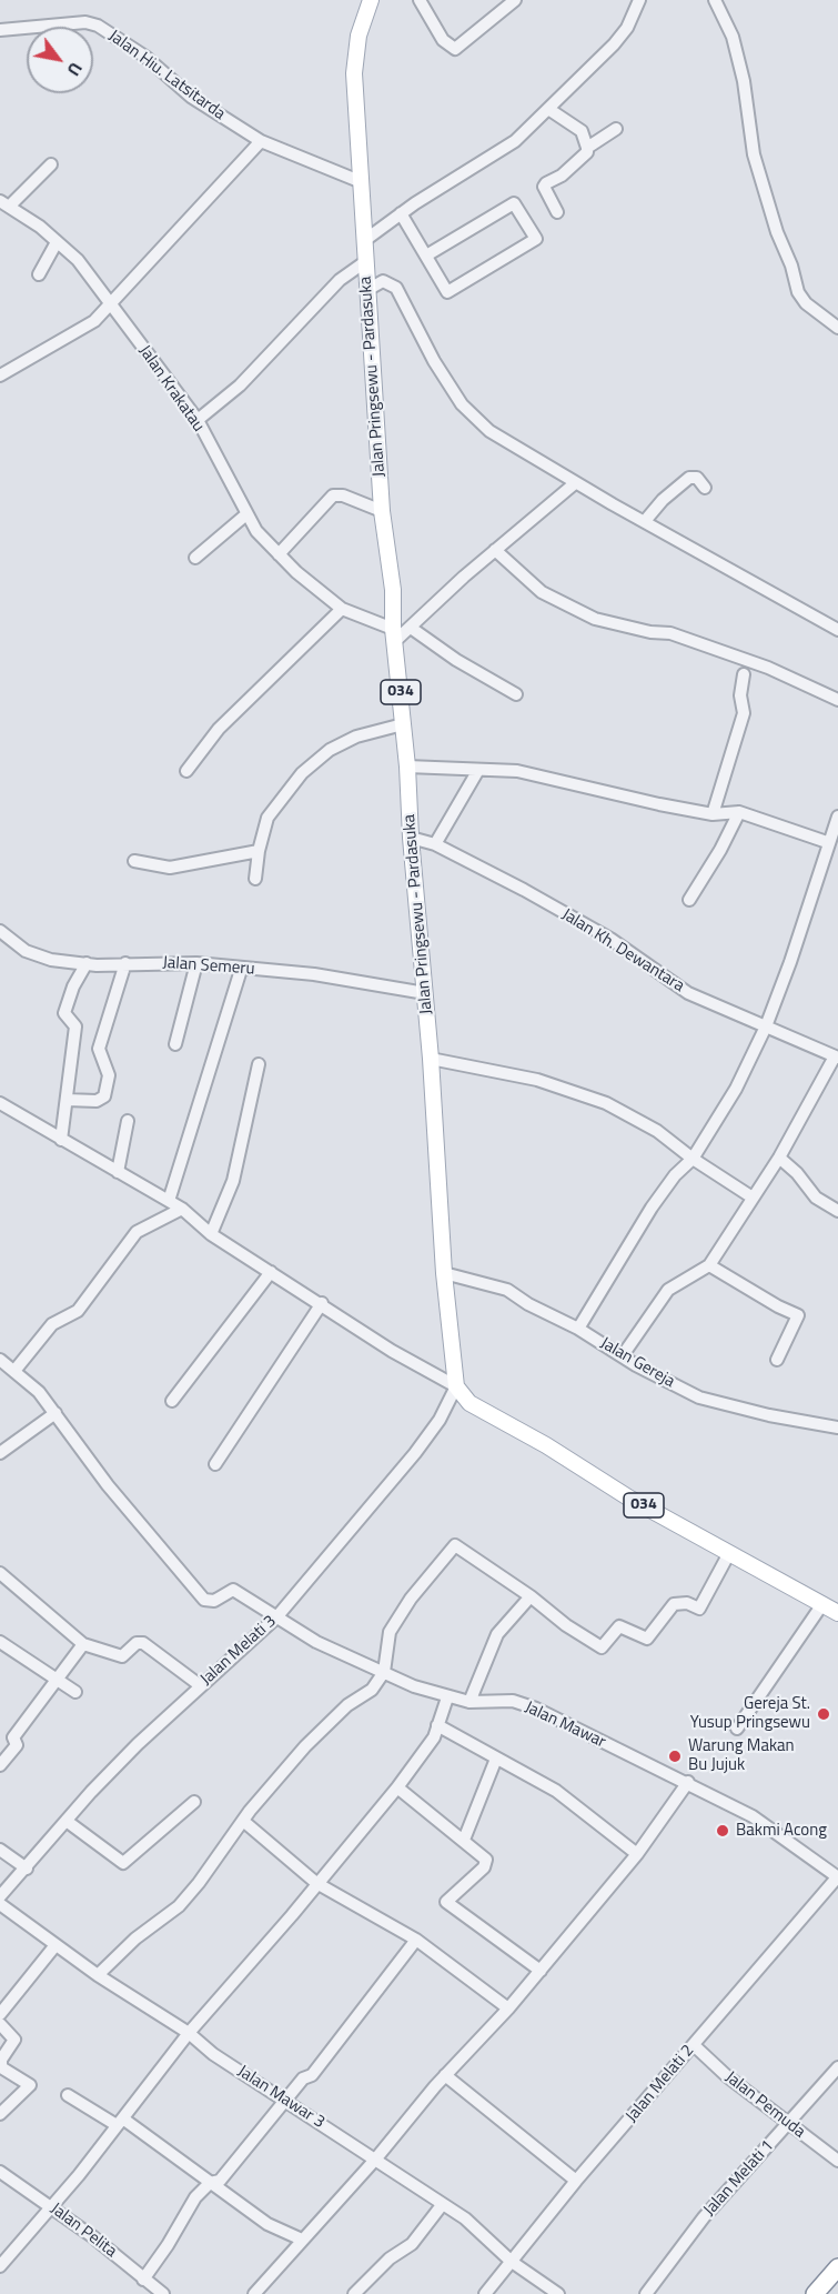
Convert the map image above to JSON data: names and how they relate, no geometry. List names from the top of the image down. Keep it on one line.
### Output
{"streets":{"main road":["Jalan Pringsewu - Pardasuka","034"],"street":["Jalan Hiu. Latsitarda","Jalan Krakatau","Jalan Kh. Dewantara","Jalan Semeru","Jalan Gereja","Jalan Melati 3","Jalan Mawar","Jalan Melati 2","Jalan Mawar 3","Jalan Pemuda","Jalan Melati 1","Jalan Pelita"]},"crossings":[["Jalan Hiu. Latsitarda","Jalan Pringsewu - Pardasuka"],["Jalan Pringsewu - Pardasuka","Jalan Krakatau"],["Jalan Pringsewu - Pardasuka","034"],["Jalan Pringsewu - Pardasuka","Jalan Kh. Dewantara"],["Jalan Pringsewu - Pardasuka","Jalan Semeru"],["Jalan Pringsewu - Pardasuka","Jalan Gereja"],["Jalan Pringsewu - Pardasuka","Jalan Melati 3"],["034","Jalan Melati 3"],["Jalan Melati 3","Jalan Mawar"],["Jalan Mawar","Jalan Melati 2"],["Jalan Melati 2","Jalan Mawar 3"],["Jalan Melati 2","Jalan Pemuda"],["Jalan Pemuda","Jalan Melati 1"]],"places":["Gereja St. Yusup Pringsewu","Warung Makan Bu Jujuk","Bakmi Acong"],"north":"bottom right"}
